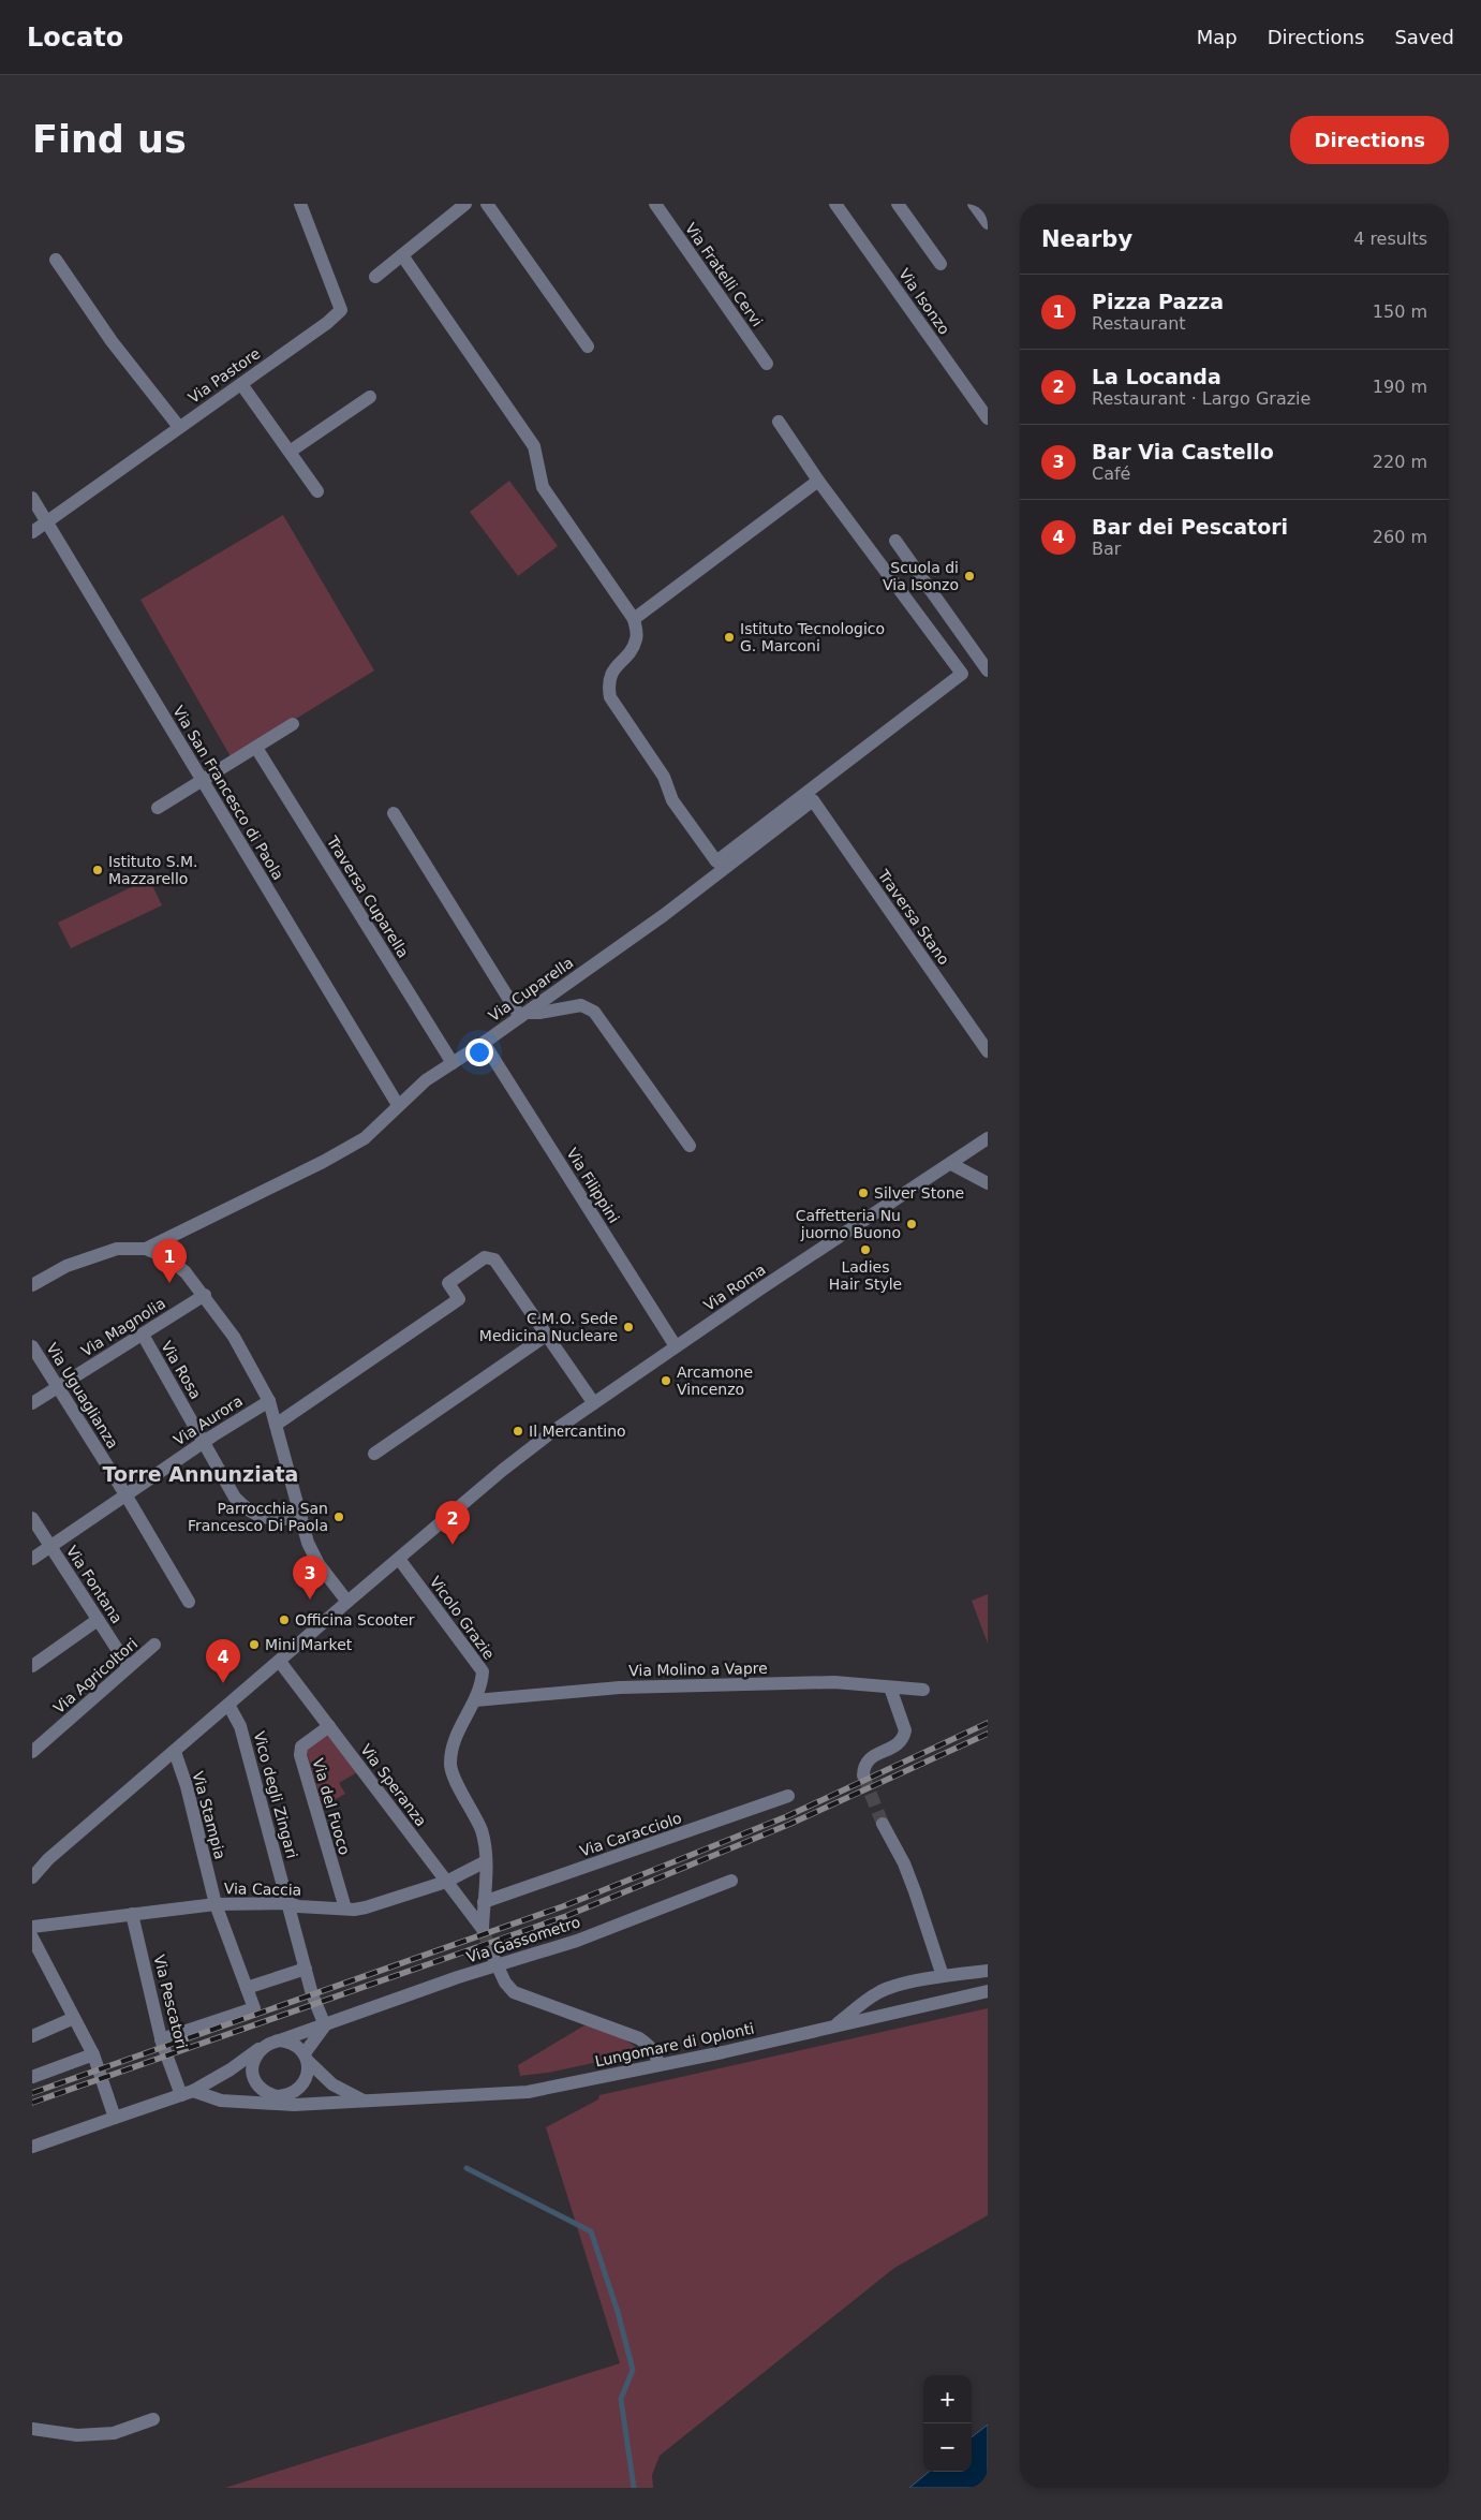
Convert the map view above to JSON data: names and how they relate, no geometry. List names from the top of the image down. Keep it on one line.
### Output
{"streets":{"street":["Via Fratelli Cervi","Via Isonzo","Via Pastore","Via San Francesco di Paola","Traversa Cuparella","Traversa Stano","Via Cuparella","Via Filippini","Via Roma","Via Magnolia","Via Rosa","Via Uguaglianza","Via Aurora","Via Fontana","Vicolo Grazie","Via Molino a Vapre","Via Agricoltori","Via Speranza","Vico degli Zingari","Via del Fuoco","Via Stampia","Via Caracciolo","Via Caccia","Via Gassometro","Via Pescatori","Lungomare di Oplonti"]},"crossings":[["Via Pastore","Via San Francesco di Paola"],["Via San Francesco di Paola","Via Cuparella"],["Traversa Cuparella","Via Cuparella"],["Traversa Stano","Via Cuparella"],["Via Cuparella","Via Filippini"],["Via Filippini","Via Roma"],["Via Roma","Vicolo Grazie"],["Via Roma","Via Speranza"],["Via Roma","Vico degli Zingari"],["Via Roma","Via Stampia"],["Via Magnolia","Via Rosa"],["Via Magnolia","Via Uguaglianza"],["Via Rosa","Via Aurora"],["Via Uguaglianza","Via Aurora"],["Via Aurora","Via Fontana"],["Via Fontana","Via Agricoltori"],["Vicolo Grazie","Via Molino a Vapre"],["Via Speranza","Via del Fuoco"],["Via Speranza","Via Caracciolo"],["Via Speranza","Via Caccia"],["Vico degli Zingari","Via Caccia"],["Vico degli Zingari","Via Gassometro"],["Via del Fuoco","Via Caccia"],["Via Stampia","Via Caccia"],["Via Stampia","Via Pescatori"],["Via Caccia","Via Pescatori"],["Via Pescatori","Lungomare di Oplonti"]],"districts":["Torre Annunziata"],"places":["Scuola di Via Isonzo","Istituto Tecnologico G. Marconi","Istituto S.M. Mazzarello","Silver Stone","Caffetteria Nu juorno Buono","Ladies Hair Style","C.M.O. Sede Medicina Nucleare","Arcamone Vincenzo","Il Mercantino","Parrocchia San Francesco Di Paola","Officina Scooter","Mini Market"],"page":{"header":"Locato","nav":["Map","Directions","Saved"],"buttons":"Directions","title":"Find us","heading":["Nearby","4 results"],"list":[{"mark":"1","name":"Pizza Pazza","note":"Restaurant","value":"150 m"},{"mark":"2","name":"La Locanda","note":"Restaurant · Largo Grazie","value":"190 m"},{"mark":"3","name":"Bar Via Castello","note":"Café","value":"220 m"},{"mark":"4","name":"Bar dei Pescatori","note":"Bar","value":"260 m"}],"pins":["1","2","3","4"],"map_buttons":["+","−"]}}
